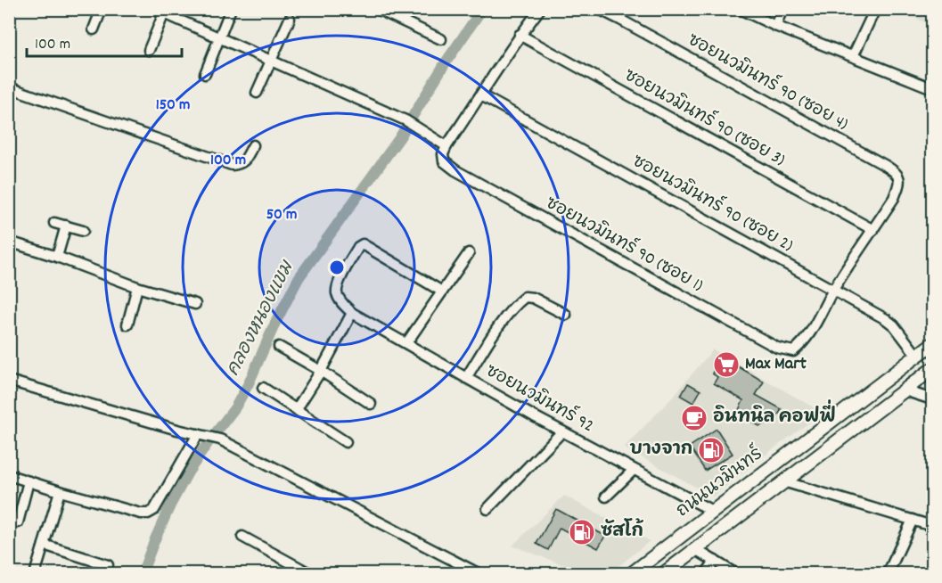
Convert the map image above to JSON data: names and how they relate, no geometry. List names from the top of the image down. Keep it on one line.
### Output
{"streets":{"main road":["ถนนนวมินทร์"],"street":["ซอยนวมินทร์ 90 (ซอย 4)","ซอยนวมินทร์ 90 (ซอย 3)","ซอยนวมินทร์ 90 (ซอย 2)","ซอยนวมินทร์ 90 (ซอย 1)","ซอยนวมินทร์ 92"]},"crossings":[["ซอยนวมินทร์ 90 (ซอย 4)","ซอยนวมินทร์ 90 (ซอย 3)"],["ซอยนวมินทร์ 90 (ซอย 2)","ซอยนวมินทร์ 90 (ซอย 1)"],["ซอยนวมินทร์ 90 (ซอย 2)","ถนนนวมินทร์"],["ซอยนวมินทร์ 92","ถนนนวมินทร์"]],"water":["คลองหนองแขม"],"places":{"supermarket":["Max Mart"],"cafe":["อินทนิล คอฟฟี่"],"fuel station":["บางจาก","ซัสโก้"]},"scale_bar":"100 m","rings":["150 m","100 m","50 m"]}
